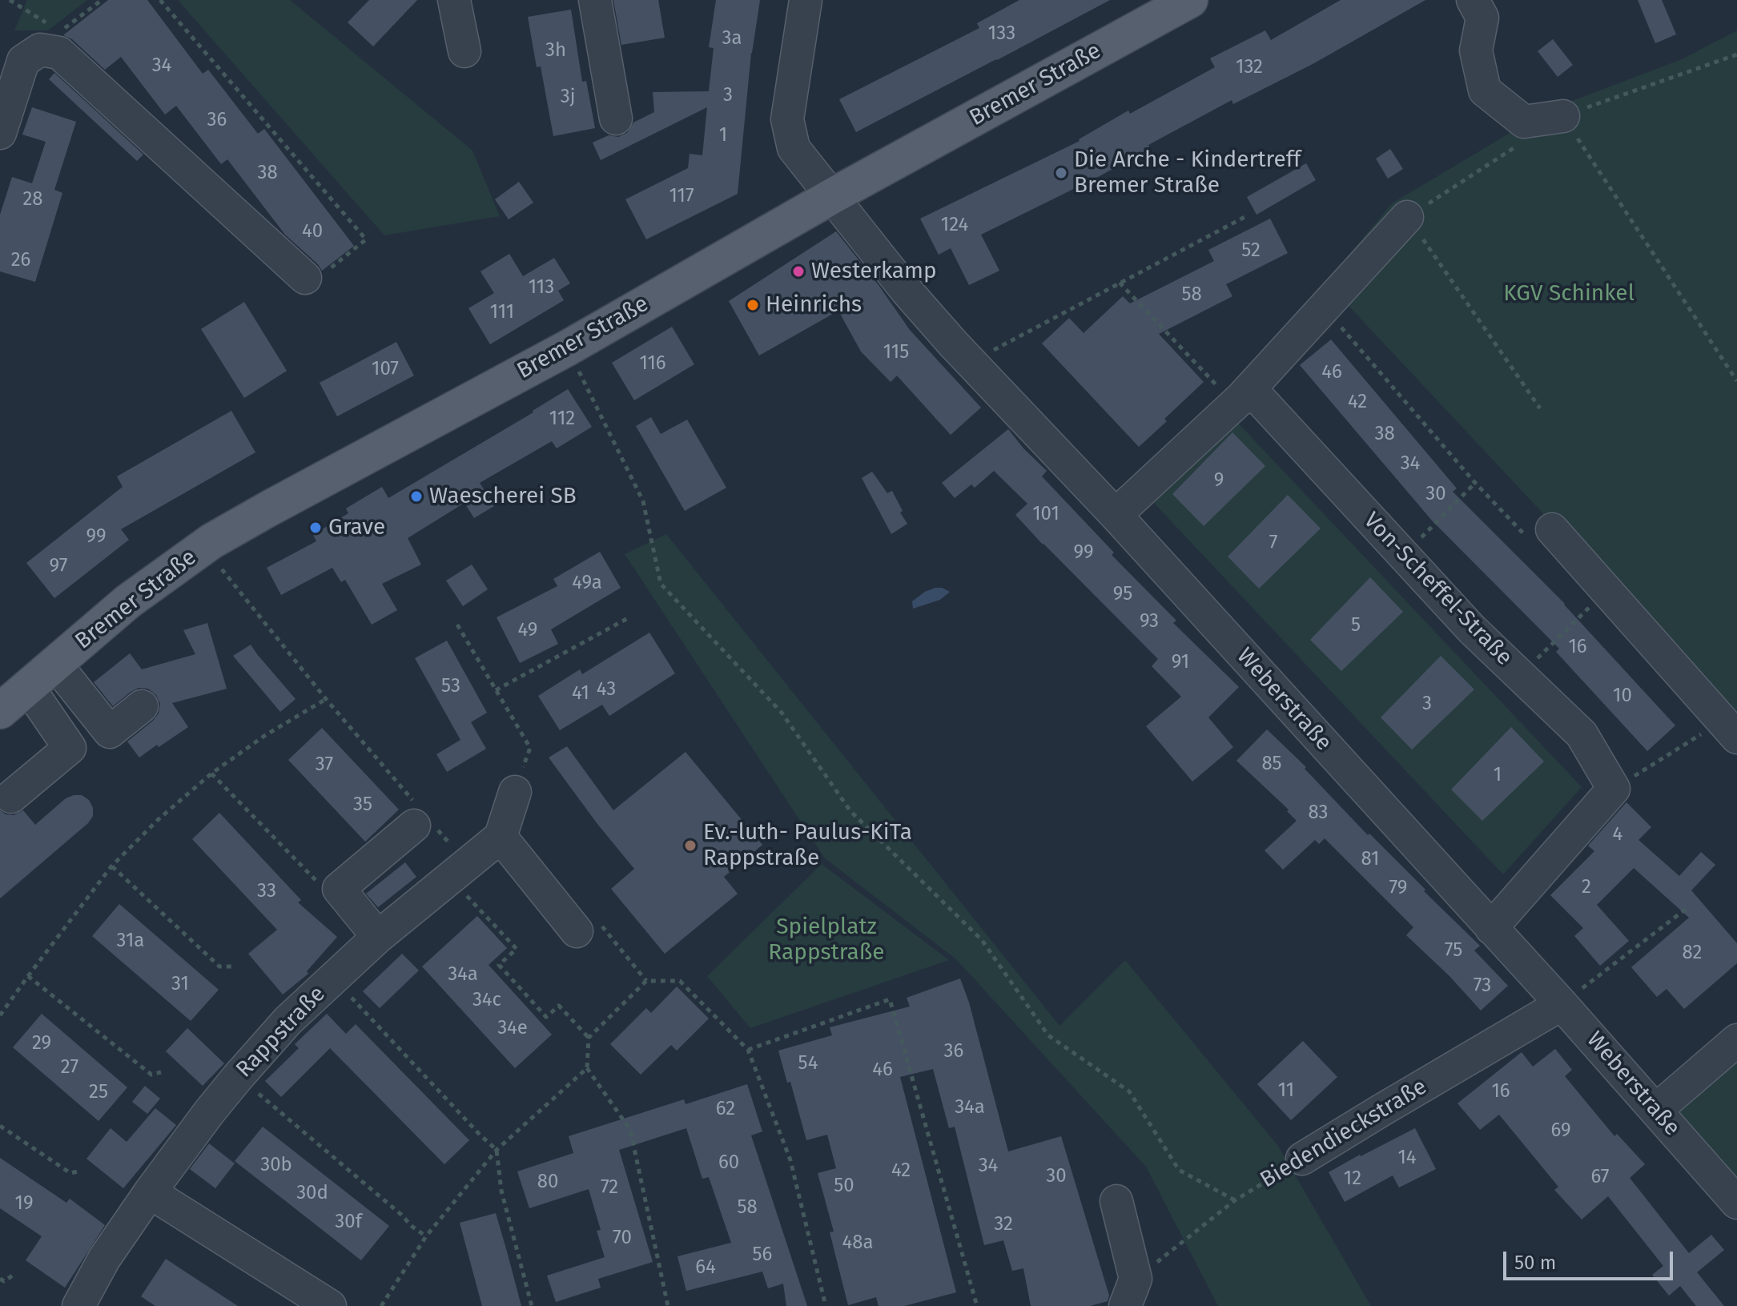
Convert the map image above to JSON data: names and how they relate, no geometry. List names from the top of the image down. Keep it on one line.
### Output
{"streets":{"main road":["Bremer Straße"],"street":["Von-Scheffel-Straße","Weberstraße","Rappstraße","Biedendieckstraße"]},"crossings":[["Bremer Straße","Weberstraße"],["Weberstraße","Biedendieckstraße"]],"parks":["KGV Schinkel","Spielplatz Rappstraße"],"places":["Die Arche - Kindertreff Bremer Straße","Westerkamp","Heinrichs","Waescherei SB","Grave","Ev.-luth- Paulus-KiTa Rappstraße"],"house_numbers":["133","3a","3h","34","132","3","3j","36","1","38","117","28","124","40","52","26","113","58","111","115","116","107","46","42","112","38","34","9","30","101","99","7","99","97","49a","95","93","5","49","16","91","53","43","41","10","3","85","37","1","35","83","4","81","2","79","33","31a","75","82","34a","31","73","34c","34e","29","36","54","27","46","11","16","25","34a","62","69","14","60","30b","34","42","30","67","12","80","50","72","30d","19","58","30f","32","70","48a","56","64"],"scale_bar":"50 m"}
